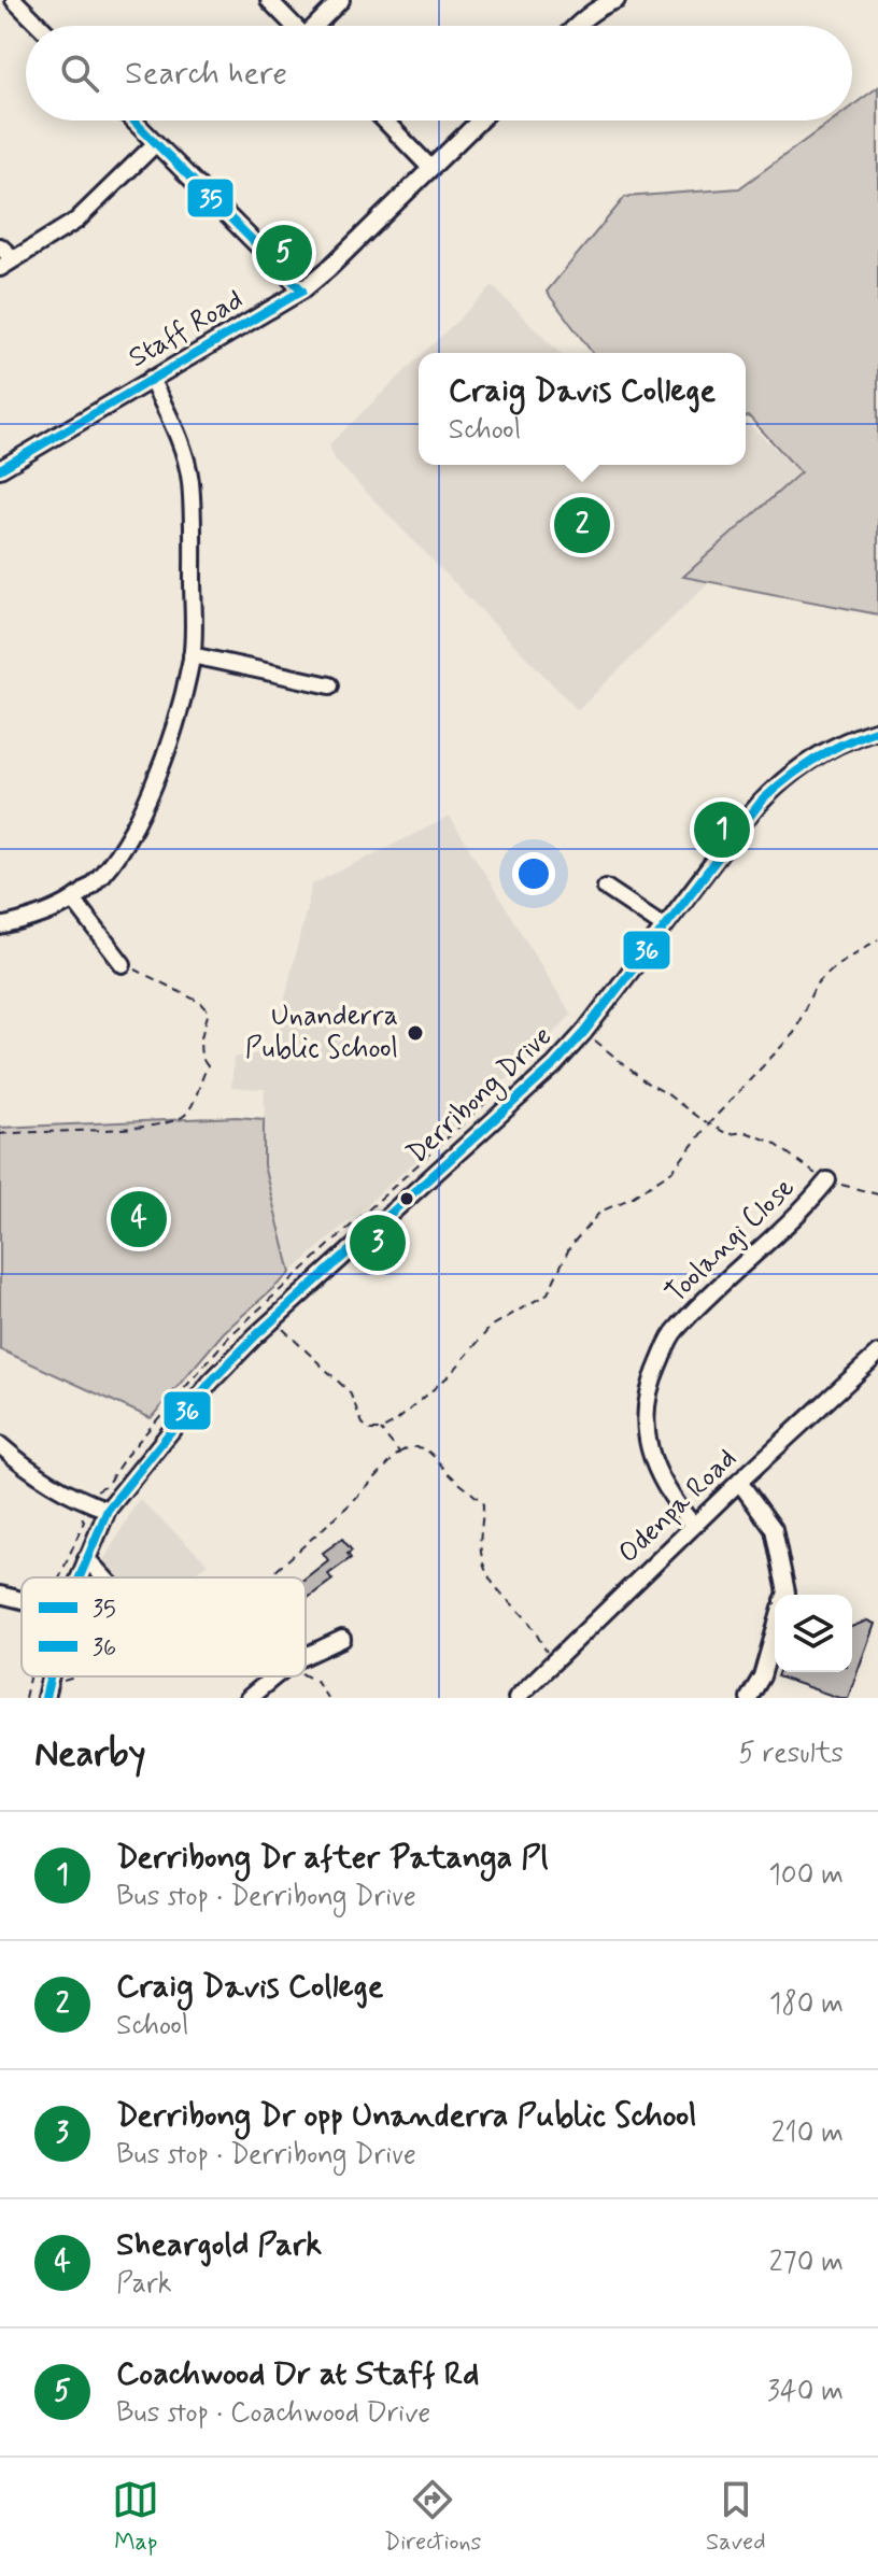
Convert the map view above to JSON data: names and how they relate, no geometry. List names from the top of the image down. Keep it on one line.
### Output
{"streets":{"street":["Staff Road","Derribong Drive","Toolangi Close","Odenpa Road"]},"crossings":[["Toolangi Close","Odenpa Road"]],"places":["Unanderra Public School"],"lines":["transit line 35","transit line 36"],"legend":["35","36"],"page":{"search":"Search here","pins":["5","2","1","4","3"],"popup":["Craig Davis College","School"],"heading":["Nearby","5 results"],"list":[{"mark":"1","name":"Derribong Dr after Patanga Pl","note":"Bus stop · Derribong Drive","value":"100 m"},{"mark":"2","name":"Craig Davis College","note":"School","value":"180 m"},{"mark":"3","name":"Derribong Dr opp Unanderra Public School","note":"Bus stop · Derribong Drive","value":"210 m"},{"mark":"4","name":"Sheargold Park","note":"Park","value":"270 m"},{"mark":"5","name":"Coachwood Dr at Staff Rd","note":"Bus stop · Coachwood Drive","value":"340 m"}],"nav":["Map","Directions","Saved"]}}
